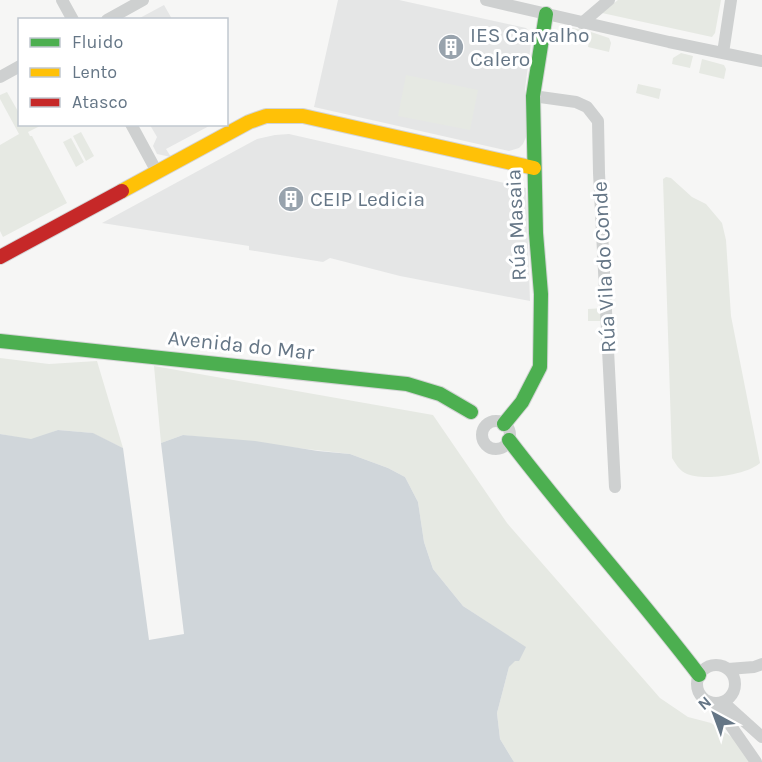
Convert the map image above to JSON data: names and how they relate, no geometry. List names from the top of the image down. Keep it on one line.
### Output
{"streets":{"street":["Rúa Masaia","Rúa Vila do Conde","Avenida do Mar"]},"crossings":[["Rúa Masaia","Rúa Vila do Conde"],["Rúa Masaia","Avenida do Mar"]],"places":{"building":["IES Carvalho Calero","CEIP Ledicia"]},"legend":["Fluido","Lento","Atasco"],"north":"top left"}
